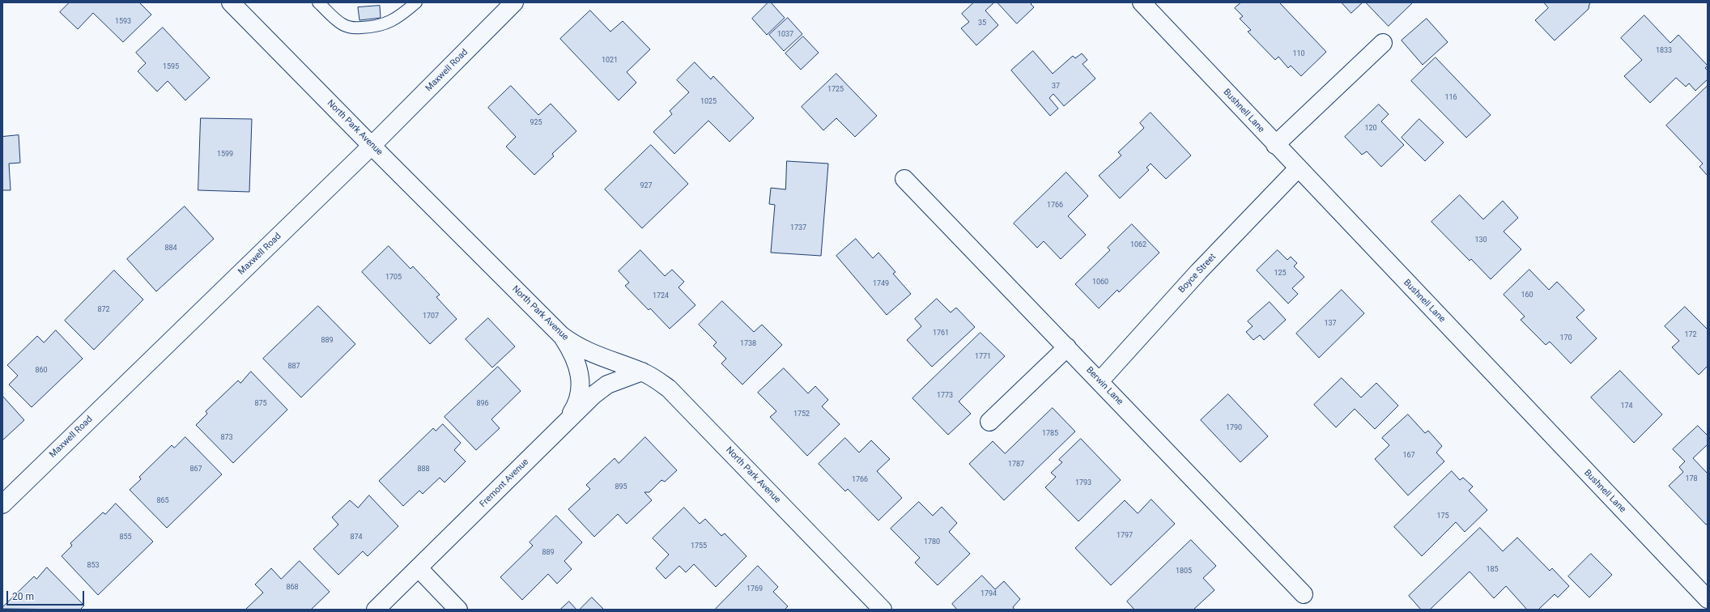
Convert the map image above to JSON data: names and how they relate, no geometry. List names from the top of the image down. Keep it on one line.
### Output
{"streets":{"street":["Maxwell Road","Bushnell Lane","North Park Avenue","Boyce Street","Berwin Lane","Fremont Avenue"]},"crossings":[["Maxwell Road","North Park Avenue"],["Bushnell Lane","Boyce Street"],["North Park Avenue","Fremont Avenue"],["Boyce Street","Berwin Lane"]],"house_numbers":["1593","35","1037","1833","110","1021","1595","37","1725","116","1025","925","120","1599","927","1766","1737","130","1062","884","125","1705","1060","1749","160","1724","872","1707","137","1761","172","170","889","1738","1771","887","860","1773","875","896","174","1752","1790","1785","873","167","1787","867","888","178","1766","1793","895","865","175","1797","855","874","1780","1755","889","853","185","1805","868","1769","1794"],"scale_bar":"20 m"}
